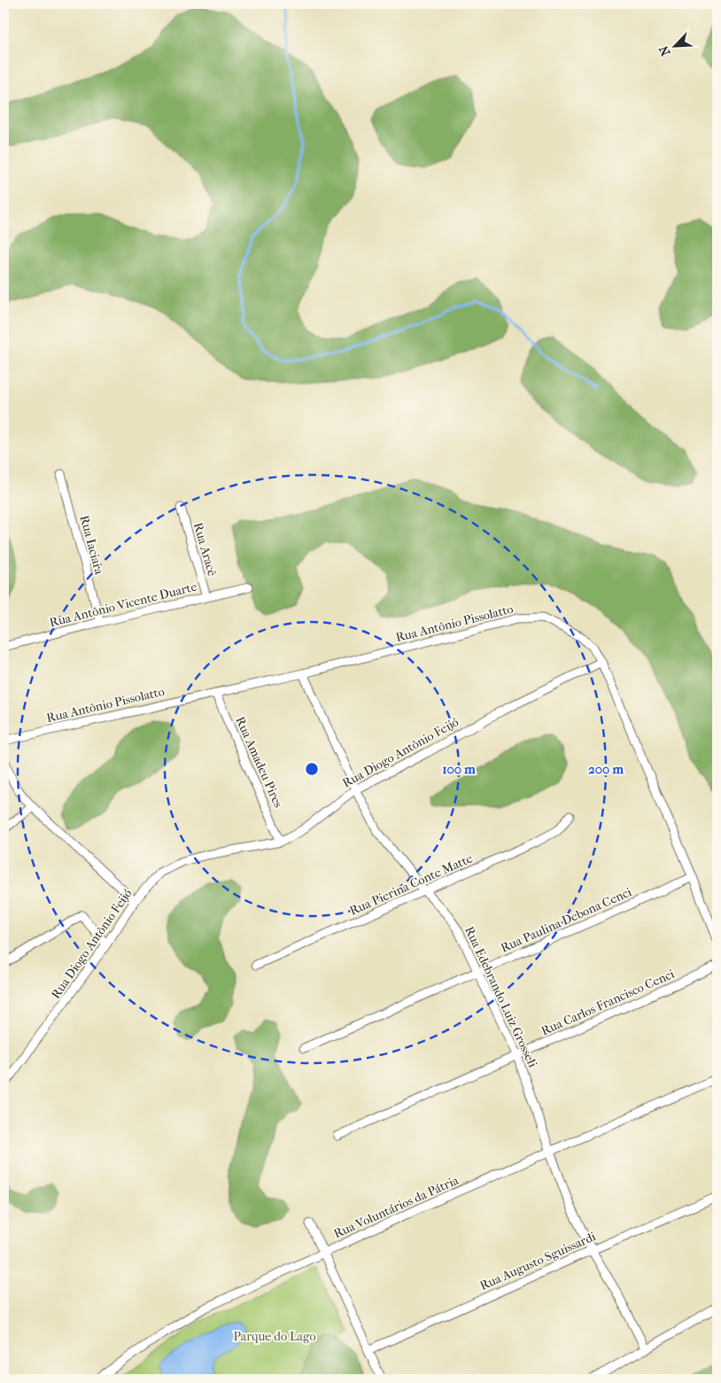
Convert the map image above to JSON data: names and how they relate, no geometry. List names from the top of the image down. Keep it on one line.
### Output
{"streets":{"street":["Rua Iaciara","Rua Aracê","Rua Antônio Vicente Duarte","Rua Antônio Pissolatto","Rua Diogo Antônio Feijó","Rua Amadeu Pires","Rua Pierina Conte Matte","Rua Paulina Debona Cenci","Rua Edebrando Luiz Grosseli","Rua Carlos Francisco Cenci","Rua Voluntários da Pátria","Rua Augusto Sguissardi"]},"crossings":[["Rua Iaciara","Rua Antônio Vicente Duarte"],["Rua Aracê","Rua Antônio Vicente Duarte"],["Rua Antônio Pissolatto","Rua Diogo Antônio Feijó"],["Rua Antônio Pissolatto","Rua Amadeu Pires"],["Rua Antônio Pissolatto","Rua Paulina Debona Cenci"],["Rua Antônio Pissolatto","Rua Edebrando Luiz Grosseli"],["Rua Diogo Antônio Feijó","Rua Amadeu Pires"],["Rua Diogo Antônio Feijó","Rua Edebrando Luiz Grosseli"],["Rua Pierina Conte Matte","Rua Edebrando Luiz Grosseli"],["Rua Paulina Debona Cenci","Rua Edebrando Luiz Grosseli"],["Rua Edebrando Luiz Grosseli","Rua Carlos Francisco Cenci"],["Rua Edebrando Luiz Grosseli","Rua Voluntários da Pátria"],["Rua Edebrando Luiz Grosseli","Rua Augusto Sguissardi"]],"parks":["Parque do Lago"],"north":"bottom left","rings":["100 m","200 m"]}
